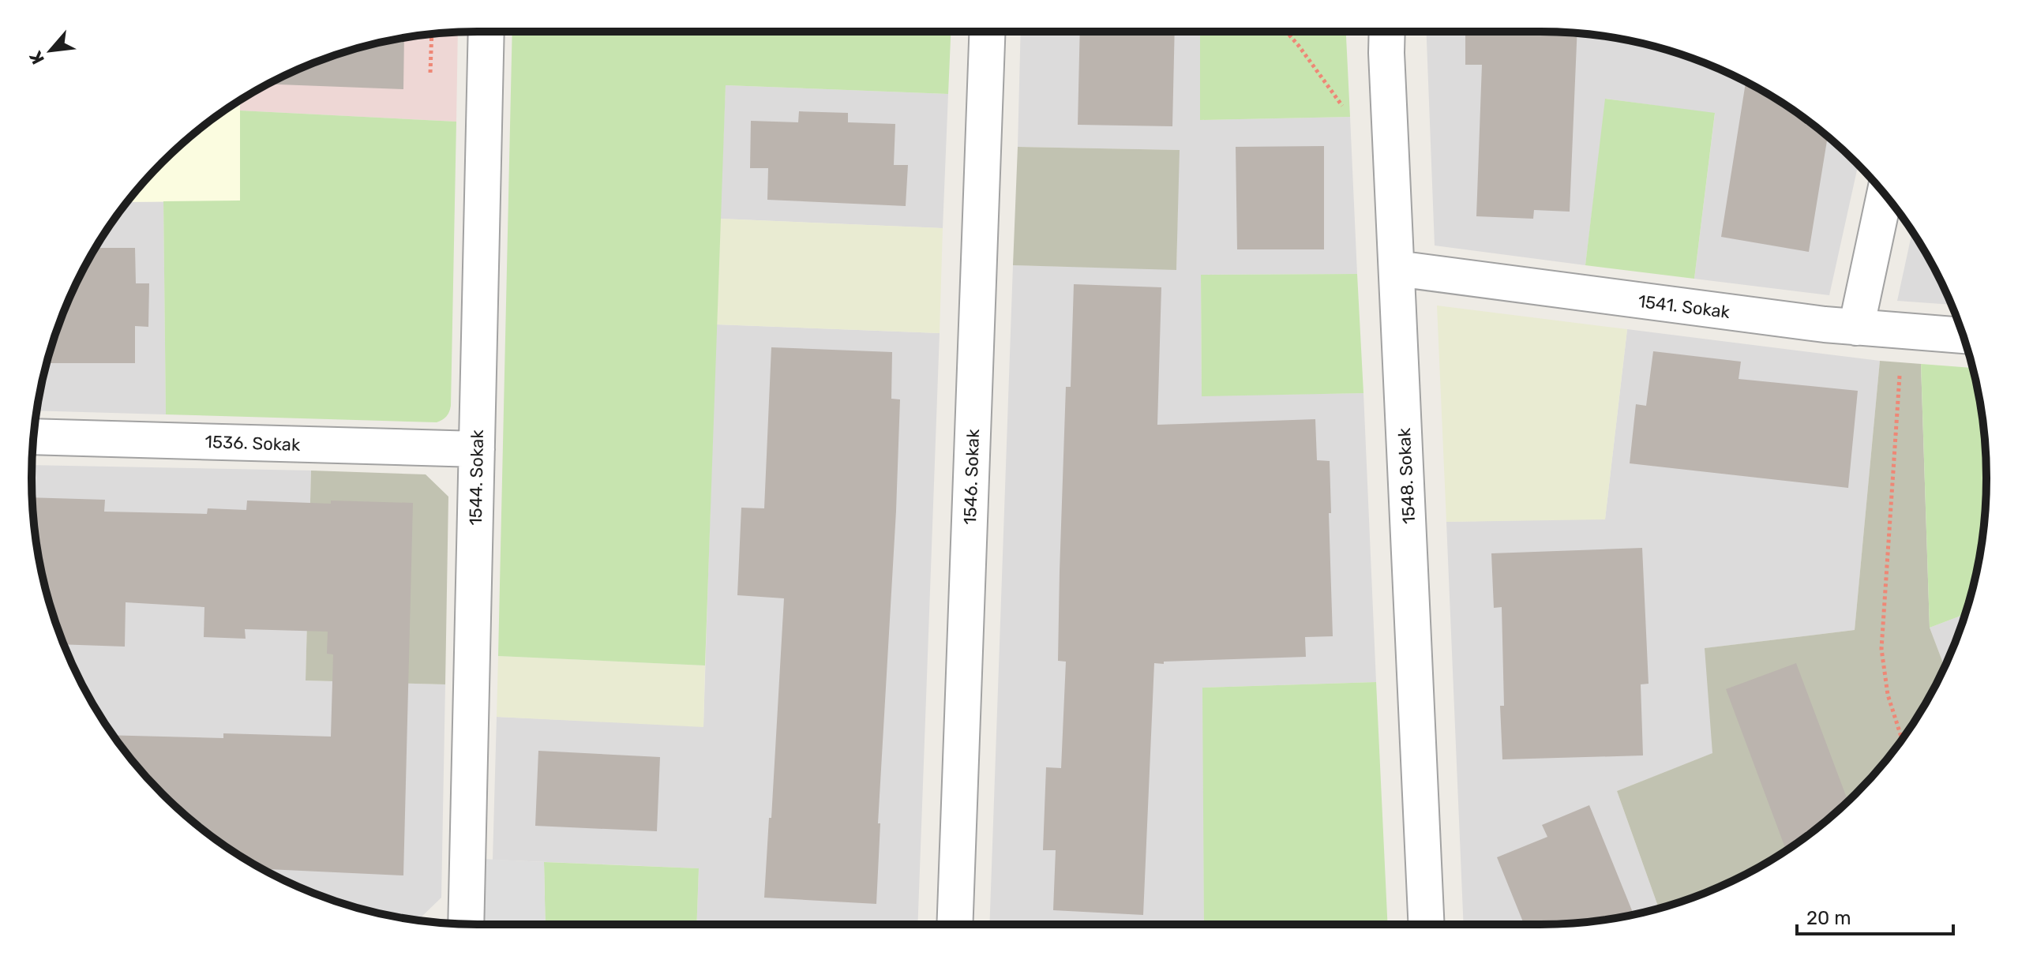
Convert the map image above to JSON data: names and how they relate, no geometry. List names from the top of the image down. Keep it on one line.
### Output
{"streets":{"street":["1541. Sokak","1536. Sokak","1548. Sokak","1546. Sokak","1544. Sokak"]},"crossings":[["1541. Sokak","1548. Sokak"],["1536. Sokak","1544. Sokak"]],"scale_bar":"20 m","north":"bottom left"}
